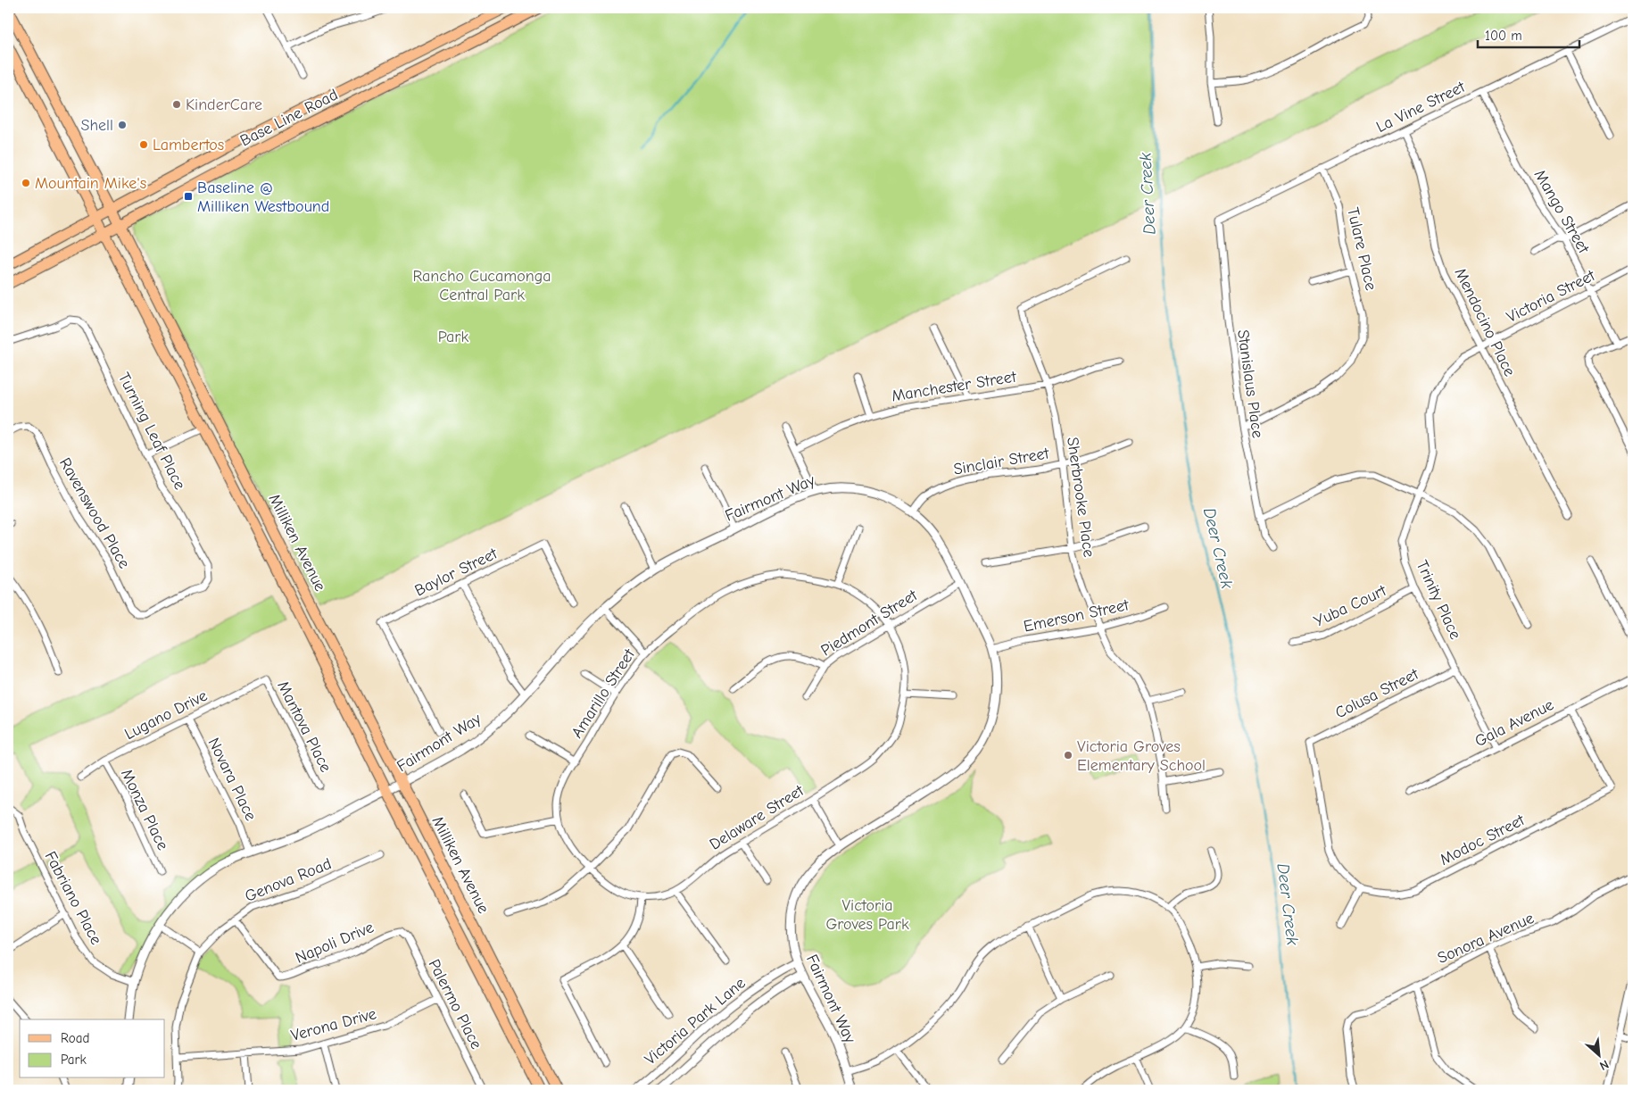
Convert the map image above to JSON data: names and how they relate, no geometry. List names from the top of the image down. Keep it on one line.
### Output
{"streets":{"main road":["Base Line Road","Milliken Avenue"],"street":["La Vine Street","Mango Street","Tulare Place","Victoria Street","Mendocino Place","Stanislaus Place","Manchester Street","Turning Leaf Place","Sinclair Street","Sherbrooke Place","Fairmont Way","Ravenswood Place","Baylor Street","Trinity Place","Yuba Court","Emerson Street","Piedmont Street","Amarillo Street","Colusa Street","Lugano Drive","Gala Avenue","Mantova Place","Novara Place","Monza Place","Delaware Street","Modoc Street","Genova Road","Fabriano Place","Sonora Avenue","Napoli Drive","Palermo Place","Victoria Park Lane","Verona Drive"]},"crossings":[["La Vine Street","Mango Street"],["La Vine Street","Tulare Place"],["La Vine Street","Mendocino Place"],["La Vine Street","Stanislaus Place"],["Base Line Road","Milliken Avenue"],["Mango Street","Victoria Street"],["Tulare Place","Stanislaus Place"],["Victoria Street","Mendocino Place"],["Victoria Street","Trinity Place"],["Mendocino Place","Trinity Place"],["Manchester Street","Sherbrooke Place"],["Turning Leaf Place","Ravenswood Place"],["Sinclair Street","Sherbrooke Place"],["Sinclair Street","Fairmont Way"],["Sherbrooke Place","Emerson Street"],["Fairmont Way","Milliken Avenue"],["Fairmont Way","Emerson Street"],["Fairmont Way","Piedmont Street"],["Fairmont Way","Novara Place"],["Fairmont Way","Fabriano Place"],["Fairmont Way","Victoria Park Lane"],["Trinity Place","Yuba Court"],["Trinity Place","Colusa Street"],["Trinity Place","Gala Avenue"],["Piedmont Street","Amarillo Street"],["Piedmont Street","Delaware Street"],["Amarillo Street","Delaware Street"],["Colusa Street","Modoc Street"],["Lugano Drive","Mantova Place"],["Lugano Drive","Novara Place"],["Lugano Drive","Monza Place"],["Gala Avenue","Modoc Street"],["Genova Road","Napoli Drive"],["Genova Road","Verona Drive"],["Napoli Drive","Palermo Place"],["Palermo Place","Verona Drive"]],"water":["Deer Creek"],"parks":["Rancho Cucamonga Central Park","Park","Victoria Groves Park"],"places":{"other":["KinderCare","Shell","Lambertos","Mountain Mike's","Victoria Groves Elementary School"],"transit":["Baseline @ Milliken Westbound"]},"legend":["Road","Park"],"scale_bar":"100 m","north":"bottom right"}
